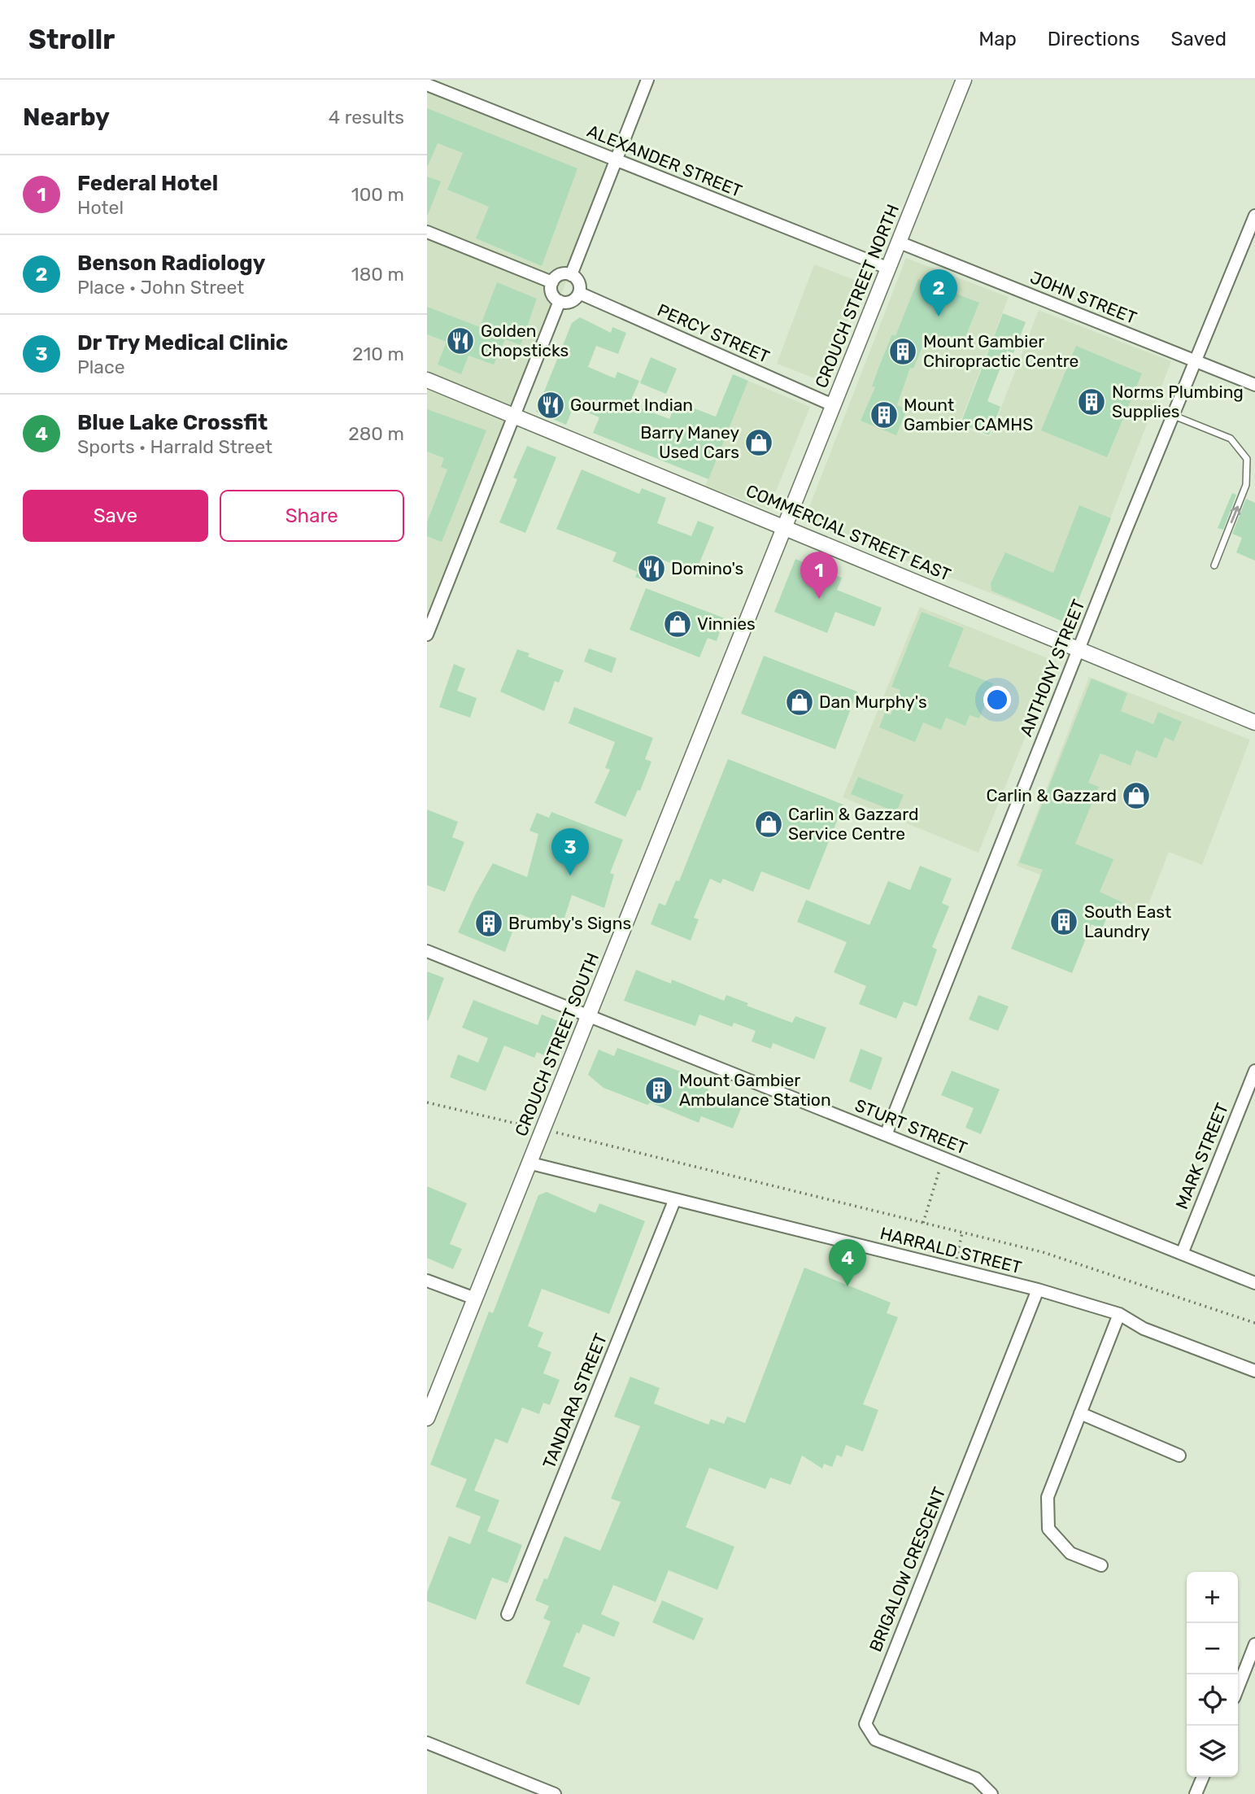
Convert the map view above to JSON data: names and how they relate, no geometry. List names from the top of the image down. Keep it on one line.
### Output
{"streets":{"street":["ALEXANDER STREET","CROUCH STREET NORTH","JOHN STREET","PERCY STREET","COMMERCIAL STREET EAST","ANTHONY STREET","CROUCH STREET SOUTH","STURT STREET","MARK STREET","HARRALD STREET","TANDARA STREET","BRIGALOW CRESCENT"]},"crossings":[["ALEXANDER STREET","CROUCH STREET NORTH"],["CROUCH STREET NORTH","JOHN STREET"],["CROUCH STREET NORTH","PERCY STREET"],["CROUCH STREET NORTH","COMMERCIAL STREET EAST"],["CROUCH STREET NORTH","CROUCH STREET SOUTH"],["JOHN STREET","ANTHONY STREET"],["COMMERCIAL STREET EAST","ANTHONY STREET"],["COMMERCIAL STREET EAST","CROUCH STREET SOUTH"],["ANTHONY STREET","STURT STREET"],["CROUCH STREET SOUTH","STURT STREET"],["CROUCH STREET SOUTH","HARRALD STREET"],["STURT STREET","MARK STREET"],["HARRALD STREET","TANDARA STREET"],["HARRALD STREET","BRIGALOW CRESCENT"]],"places":{"restaurant":["Golden Chopsticks","Gourmet Indian","Domino's"],"building":["Mount Gambier Chiropractic Centre","Norms Plumbing Supplies","Mount Gambier CAMHS","South East Laundry","Brumby's Signs","Mount Gambier Ambulance Station"],"shop":["Barry Maney Used Cars","Vinnies","Dan Murphy's","Carlin & Gazzard","Carlin & Gazzard Service Centre"]},"page":{"header":"Strollr","nav":["Map","Directions","Saved"],"heading":["Nearby","4 results"],"list":[{"mark":"1","name":"Federal Hotel","note":"Hotel","value":"100 m"},{"mark":"2","name":"Benson Radiology","note":"Place · John Street","value":"180 m"},{"mark":"3","name":"Dr Try Medical Clinic","note":"Place","value":"210 m"},{"mark":"4","name":"Blue Lake Crossfit","note":"Sports · Harrald Street","value":"280 m"}],"pins":["2","1","3","4"],"buttons":["Save","Share"],"map_buttons":["+","−"]}}
